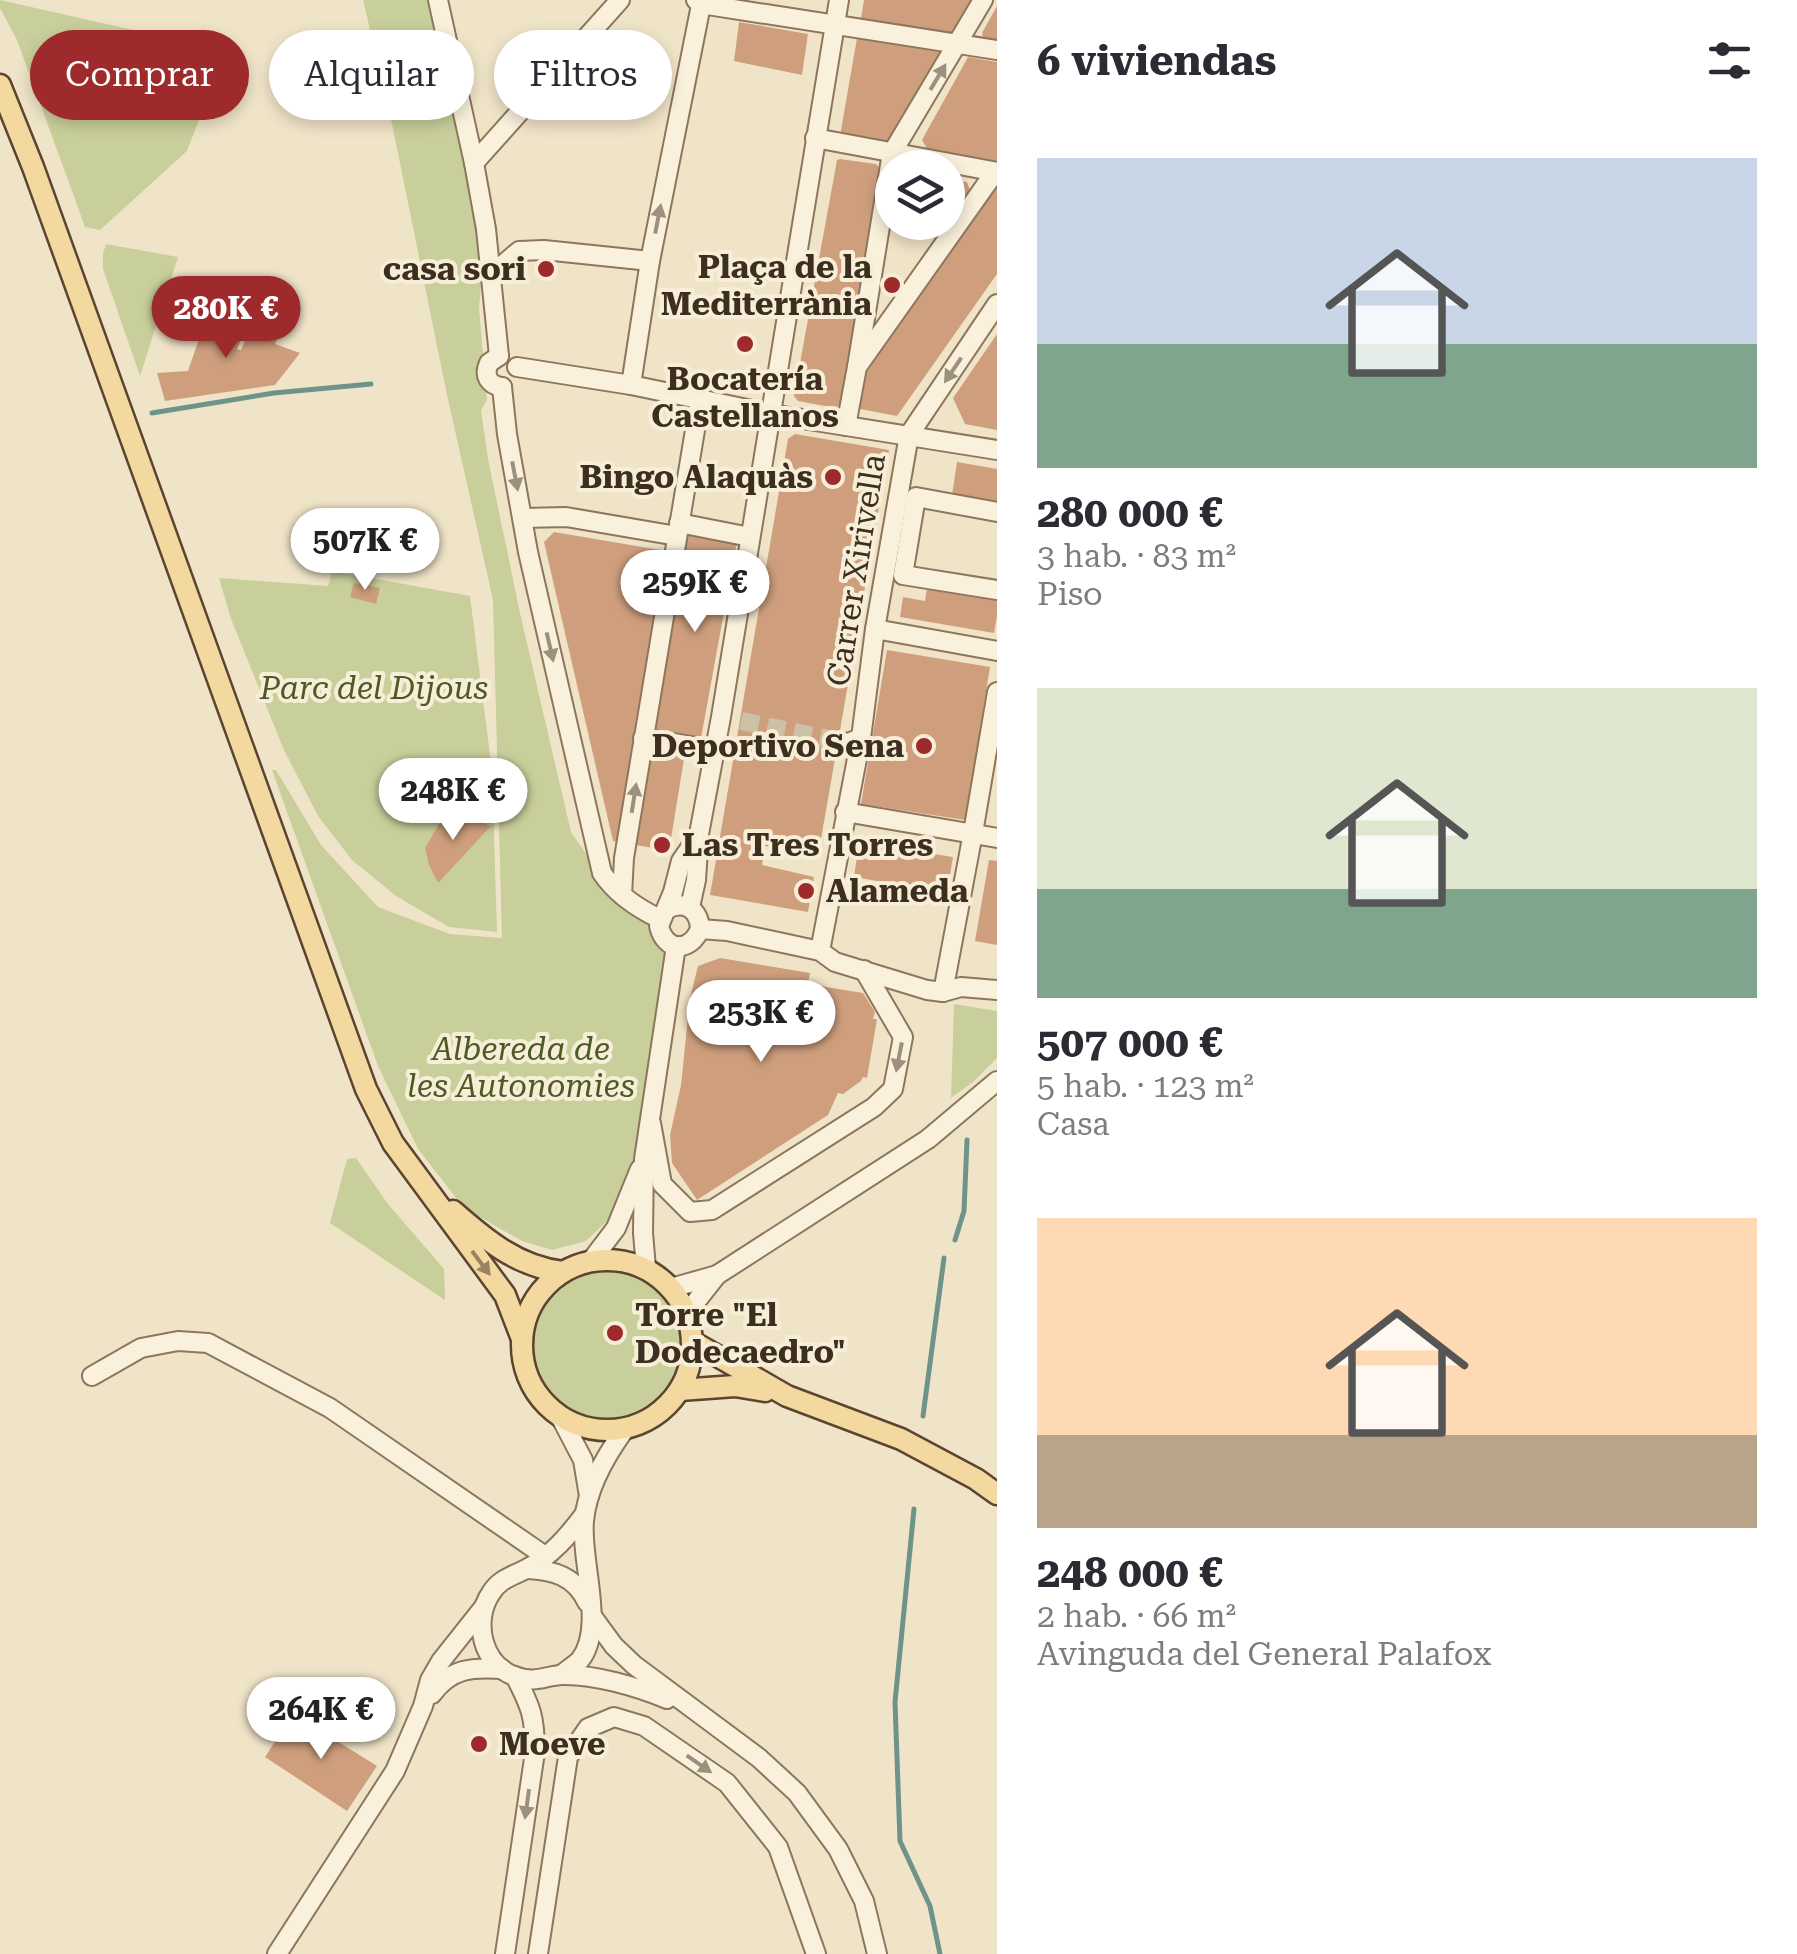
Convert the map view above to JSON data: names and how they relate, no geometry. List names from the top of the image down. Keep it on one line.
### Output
{"streets":{"street":["Carrer Xirivella"]},"parks":["Parc del Dijous","Albereda de les Autonomies"],"places":["casa sori","Plaça de la Mediterrània","Bocatería Castellanos","Bingo Alaquàs","Deportivo Sena","Las Tres Torres","Alameda","Torre \"El Dodecaedro\"","Moeve"],"page":{"heading":"6 viviendas","chip":["Comprar","Alquilar","Filtros"],"list":[{"name":"280 000 €","note":"3 hab. · 83 m² · Piso"},{"name":"507 000 €","note":"5 hab. · 123 m² · Casa"},{"name":"248 000 €","note":"2 hab. · 66 m² · Avinguda del General Palafox"}],"price":["280K €","507K €","259K €","248K €","253K €","264K €"]}}
